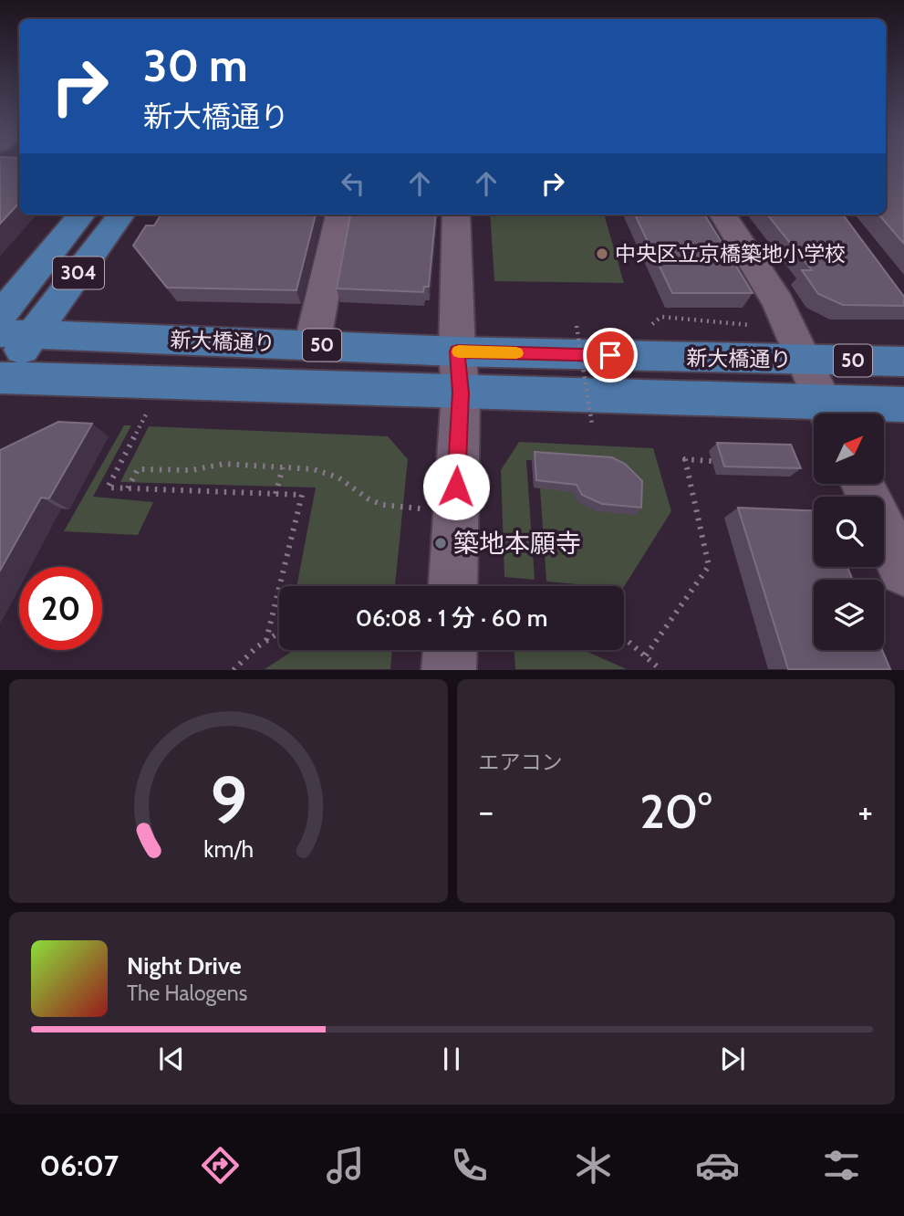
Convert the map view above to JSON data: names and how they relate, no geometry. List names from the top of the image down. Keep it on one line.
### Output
{"streets":{"main road":["304","新大橋通り","50"]},"crossings":[["304","新大橋通り"]],"places":["中央区立京橋築地小学校","築地本願寺"],"north":"top right","page":{"turn":["30 m","新大橋通り"],"limit":"20","trip":"06:08 · 1 分 · 60 m","tile":"エアコン","heat":["−","20°","+"],"song":["Night Drive","The Halogens"],"tabs":"06:07","gauge":["9","km/h"]}}
